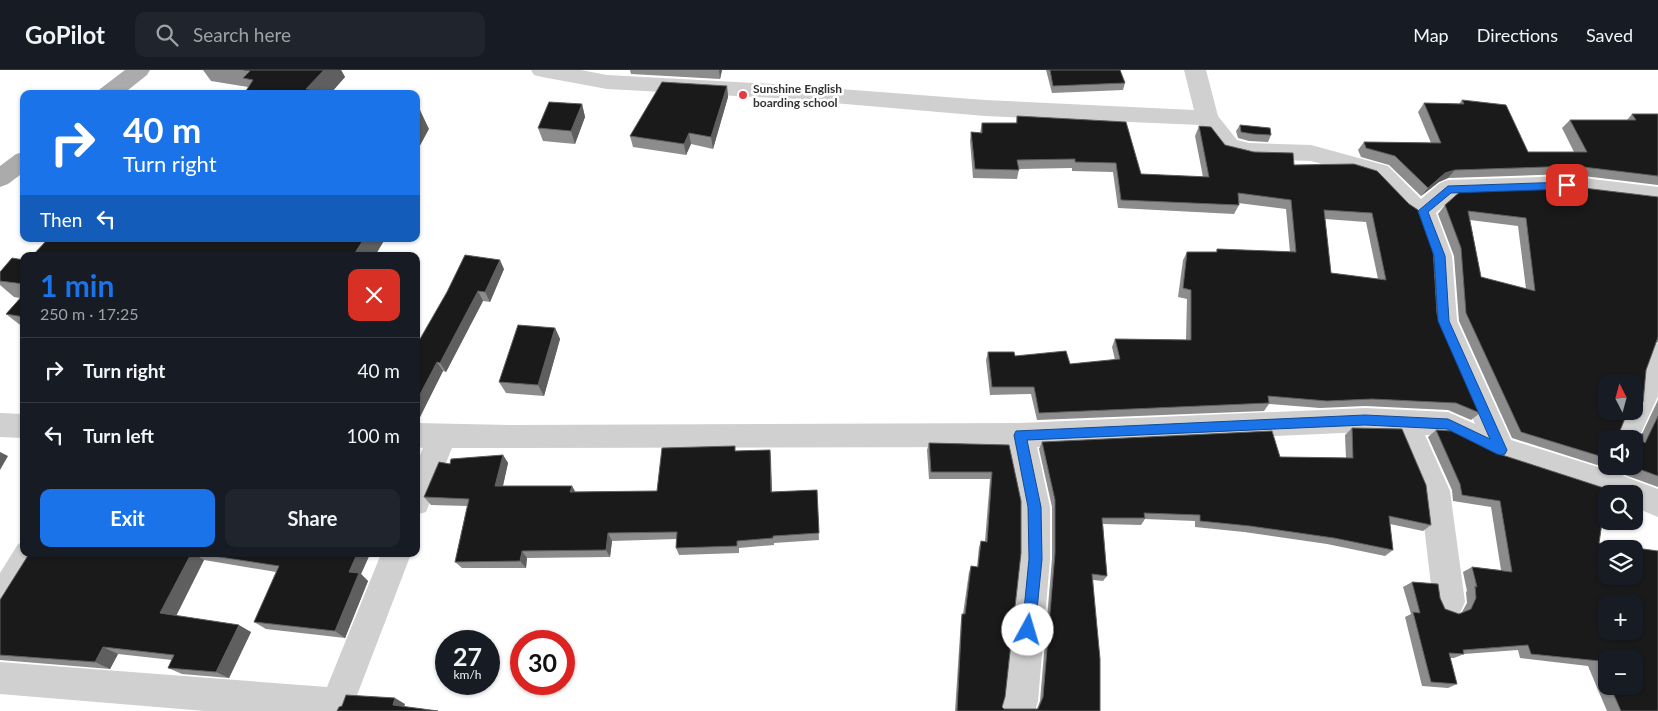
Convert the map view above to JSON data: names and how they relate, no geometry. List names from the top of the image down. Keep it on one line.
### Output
{"places":["Sunshine English boarding school"],"north":"top","page":{"header":"GoPilot","search":"Search here","nav":["Map","Directions","Saved"],"turn":["40 m","Turn right"],"then":"Then","heading":["1 min","250 m · 17:25"],"list":[{"name":"Turn right","value":"40 m"},{"name":"Turn left","value":"100 m"}],"map_buttons":["+","−"],"buttons":["Exit","Share"],"speed":"27 km/h","limit":"30"}}
